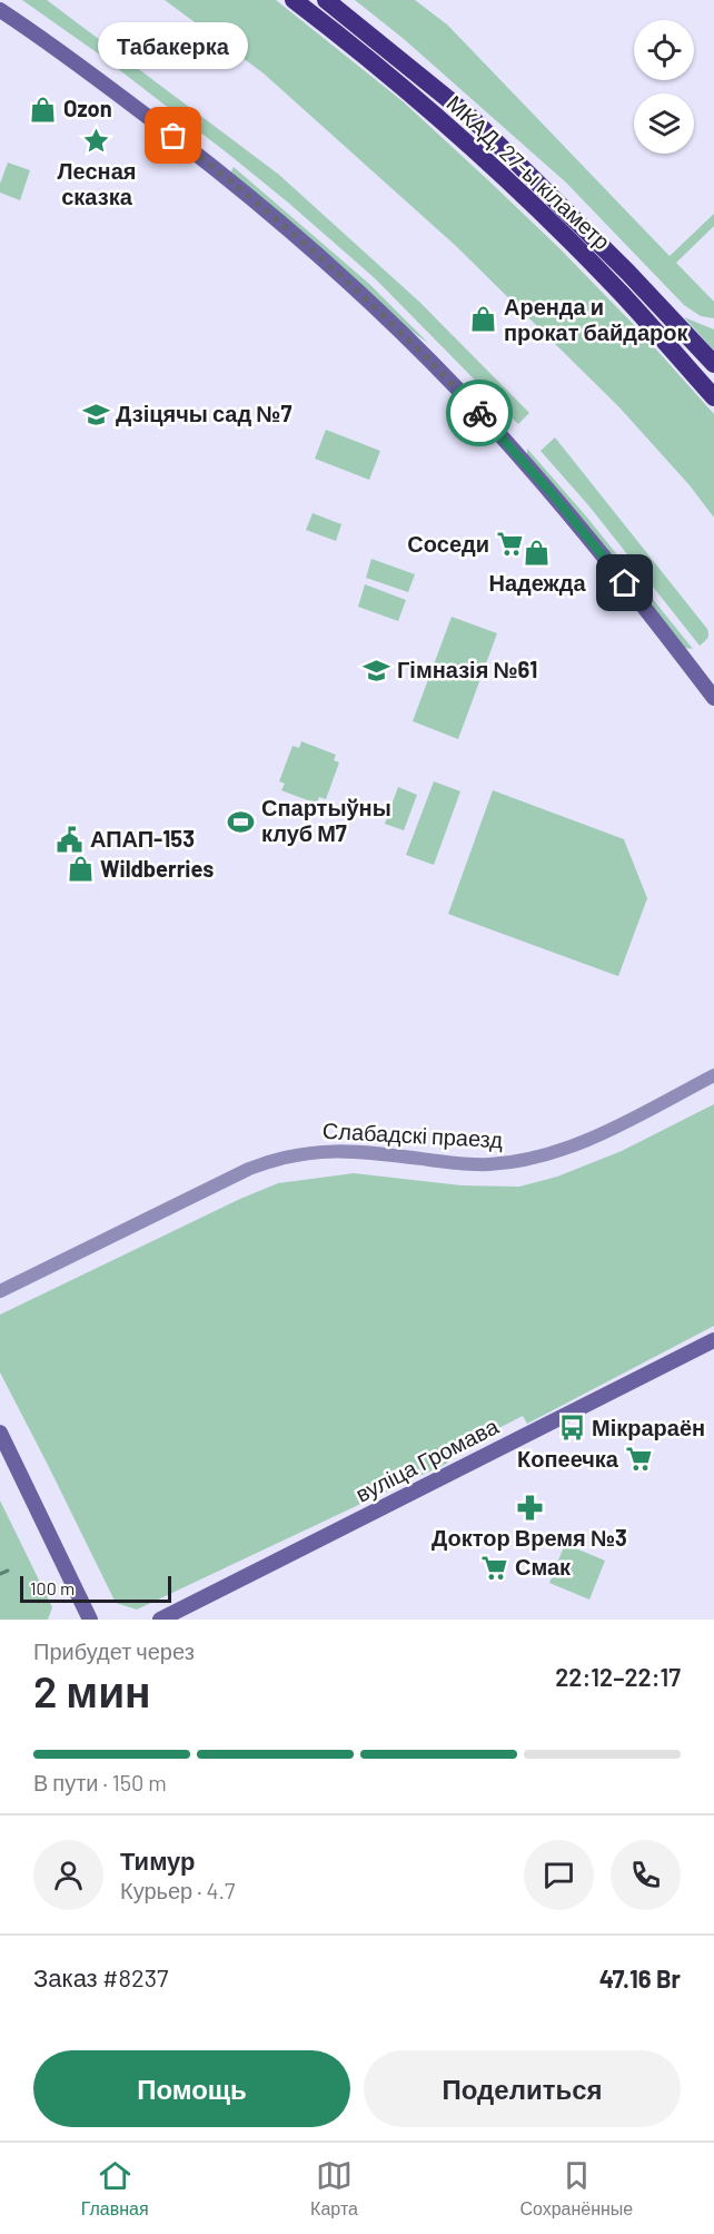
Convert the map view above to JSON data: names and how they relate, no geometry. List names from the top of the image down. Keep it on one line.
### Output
{"streets":{"highway":["МКАД, 27-ы кіламетр"],"main road":["вуліца Громава"],"street":["Слабадскі праезд"]},"places":{"shop":["Ozon","Аренда и прокат байдарок","Надежда","Wildberries"],"other":["Табакерка"],"place":["Лесная сказка"],"school or university":["Дзіцячы сад №7","Гімназія №61"],"supermarket":["Соседи","Копеечка","Смак"],"sports":["Спартыўны клуб М7"],"public building":["АПАП-153"],"bus stop":["Мікрараён"],"pharmacy":["Доктор Время №3"]},"scale_bar":"100 m","page":{"bubble":"Табакерка","scale":"100 m","heading":["2 мин","Прибудет через","22:12–22:17"],"panel":["Тимур","Курьер · 4.7","Заказ #8237","47.16 Br"],"bar":"В пути · 150 m","buttons":["Помощь","Поделиться"],"tabs":["Главная","Карта","Сохранённые"]}}
